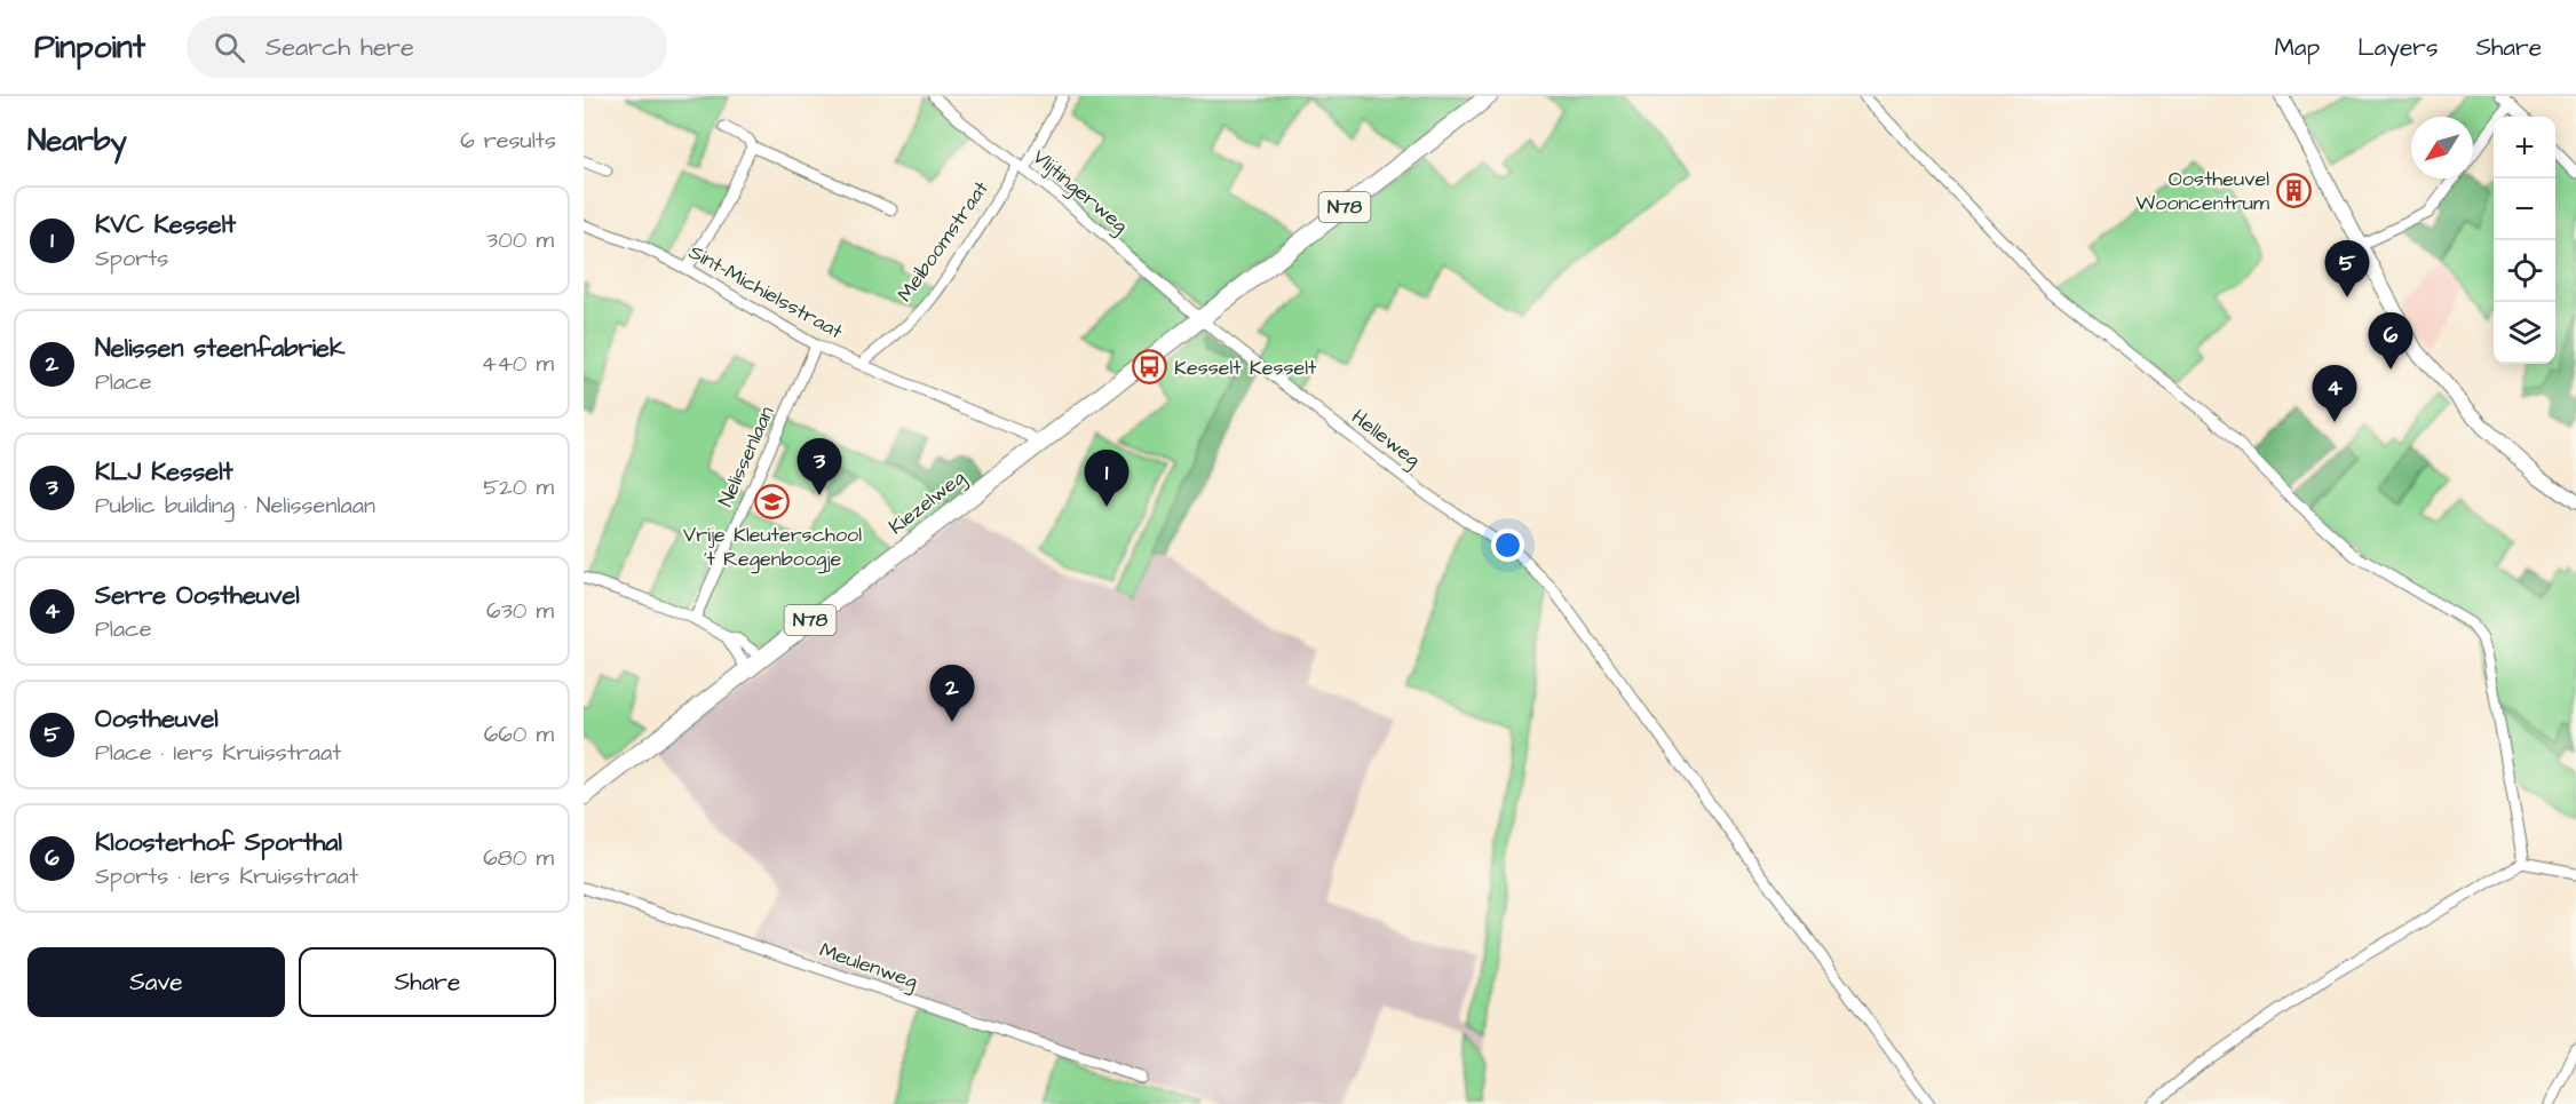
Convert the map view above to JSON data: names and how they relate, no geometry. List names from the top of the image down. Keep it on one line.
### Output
{"streets":{"main road":["N78","Kiezelweg"],"street":["Vlijtingerweg","Meiboomstraat","Sint-Michielsstraat","Helleweg","Nelissenlaan","Meulenweg"]},"crossings":[["Vlijtingerweg","N78"],["Vlijtingerweg","Meiboomstraat"],["Vlijtingerweg","Helleweg"],["Vlijtingerweg","Kiezelweg"],["N78","Helleweg"],["N78","Kiezelweg"],["Meiboomstraat","Sint-Michielsstraat"],["Sint-Michielsstraat","Nelissenlaan"],["Sint-Michielsstraat","Kiezelweg"],["Helleweg","Kiezelweg"]],"places":{"building":["Oostheuvel Wooncentrum"],"bus stop":["Kesselt Kesselt"],"school or university":["Vrije Kleuterschool 't Regenboogje"]},"north":"bottom left","page":{"header":"Pinpoint","search":"Search here","nav":["Map","Layers","Share"],"heading":["Nearby","6 results"],"map_buttons":["+","−"],"list":[{"mark":"1","name":"KVC Kesselt","note":"Sports","value":"300 m"},{"mark":"2","name":"Nelissen steenfabriek","note":"Place","value":"440 m"},{"mark":"3","name":"KLJ Kesselt","note":"Public building · Nelissenlaan","value":"520 m"},{"mark":"4","name":"Serre Oostheuvel","note":"Place","value":"630 m"},{"mark":"5","name":"Oostheuvel","note":"Place · Iers Kruisstraat","value":"660 m"},{"mark":"6","name":"Kloosterhof Sporthal","note":"Sports · Iers Kruisstraat","value":"680 m"}],"pins":["5","6","4","3","1","2"],"buttons":["Save","Share"]}}
